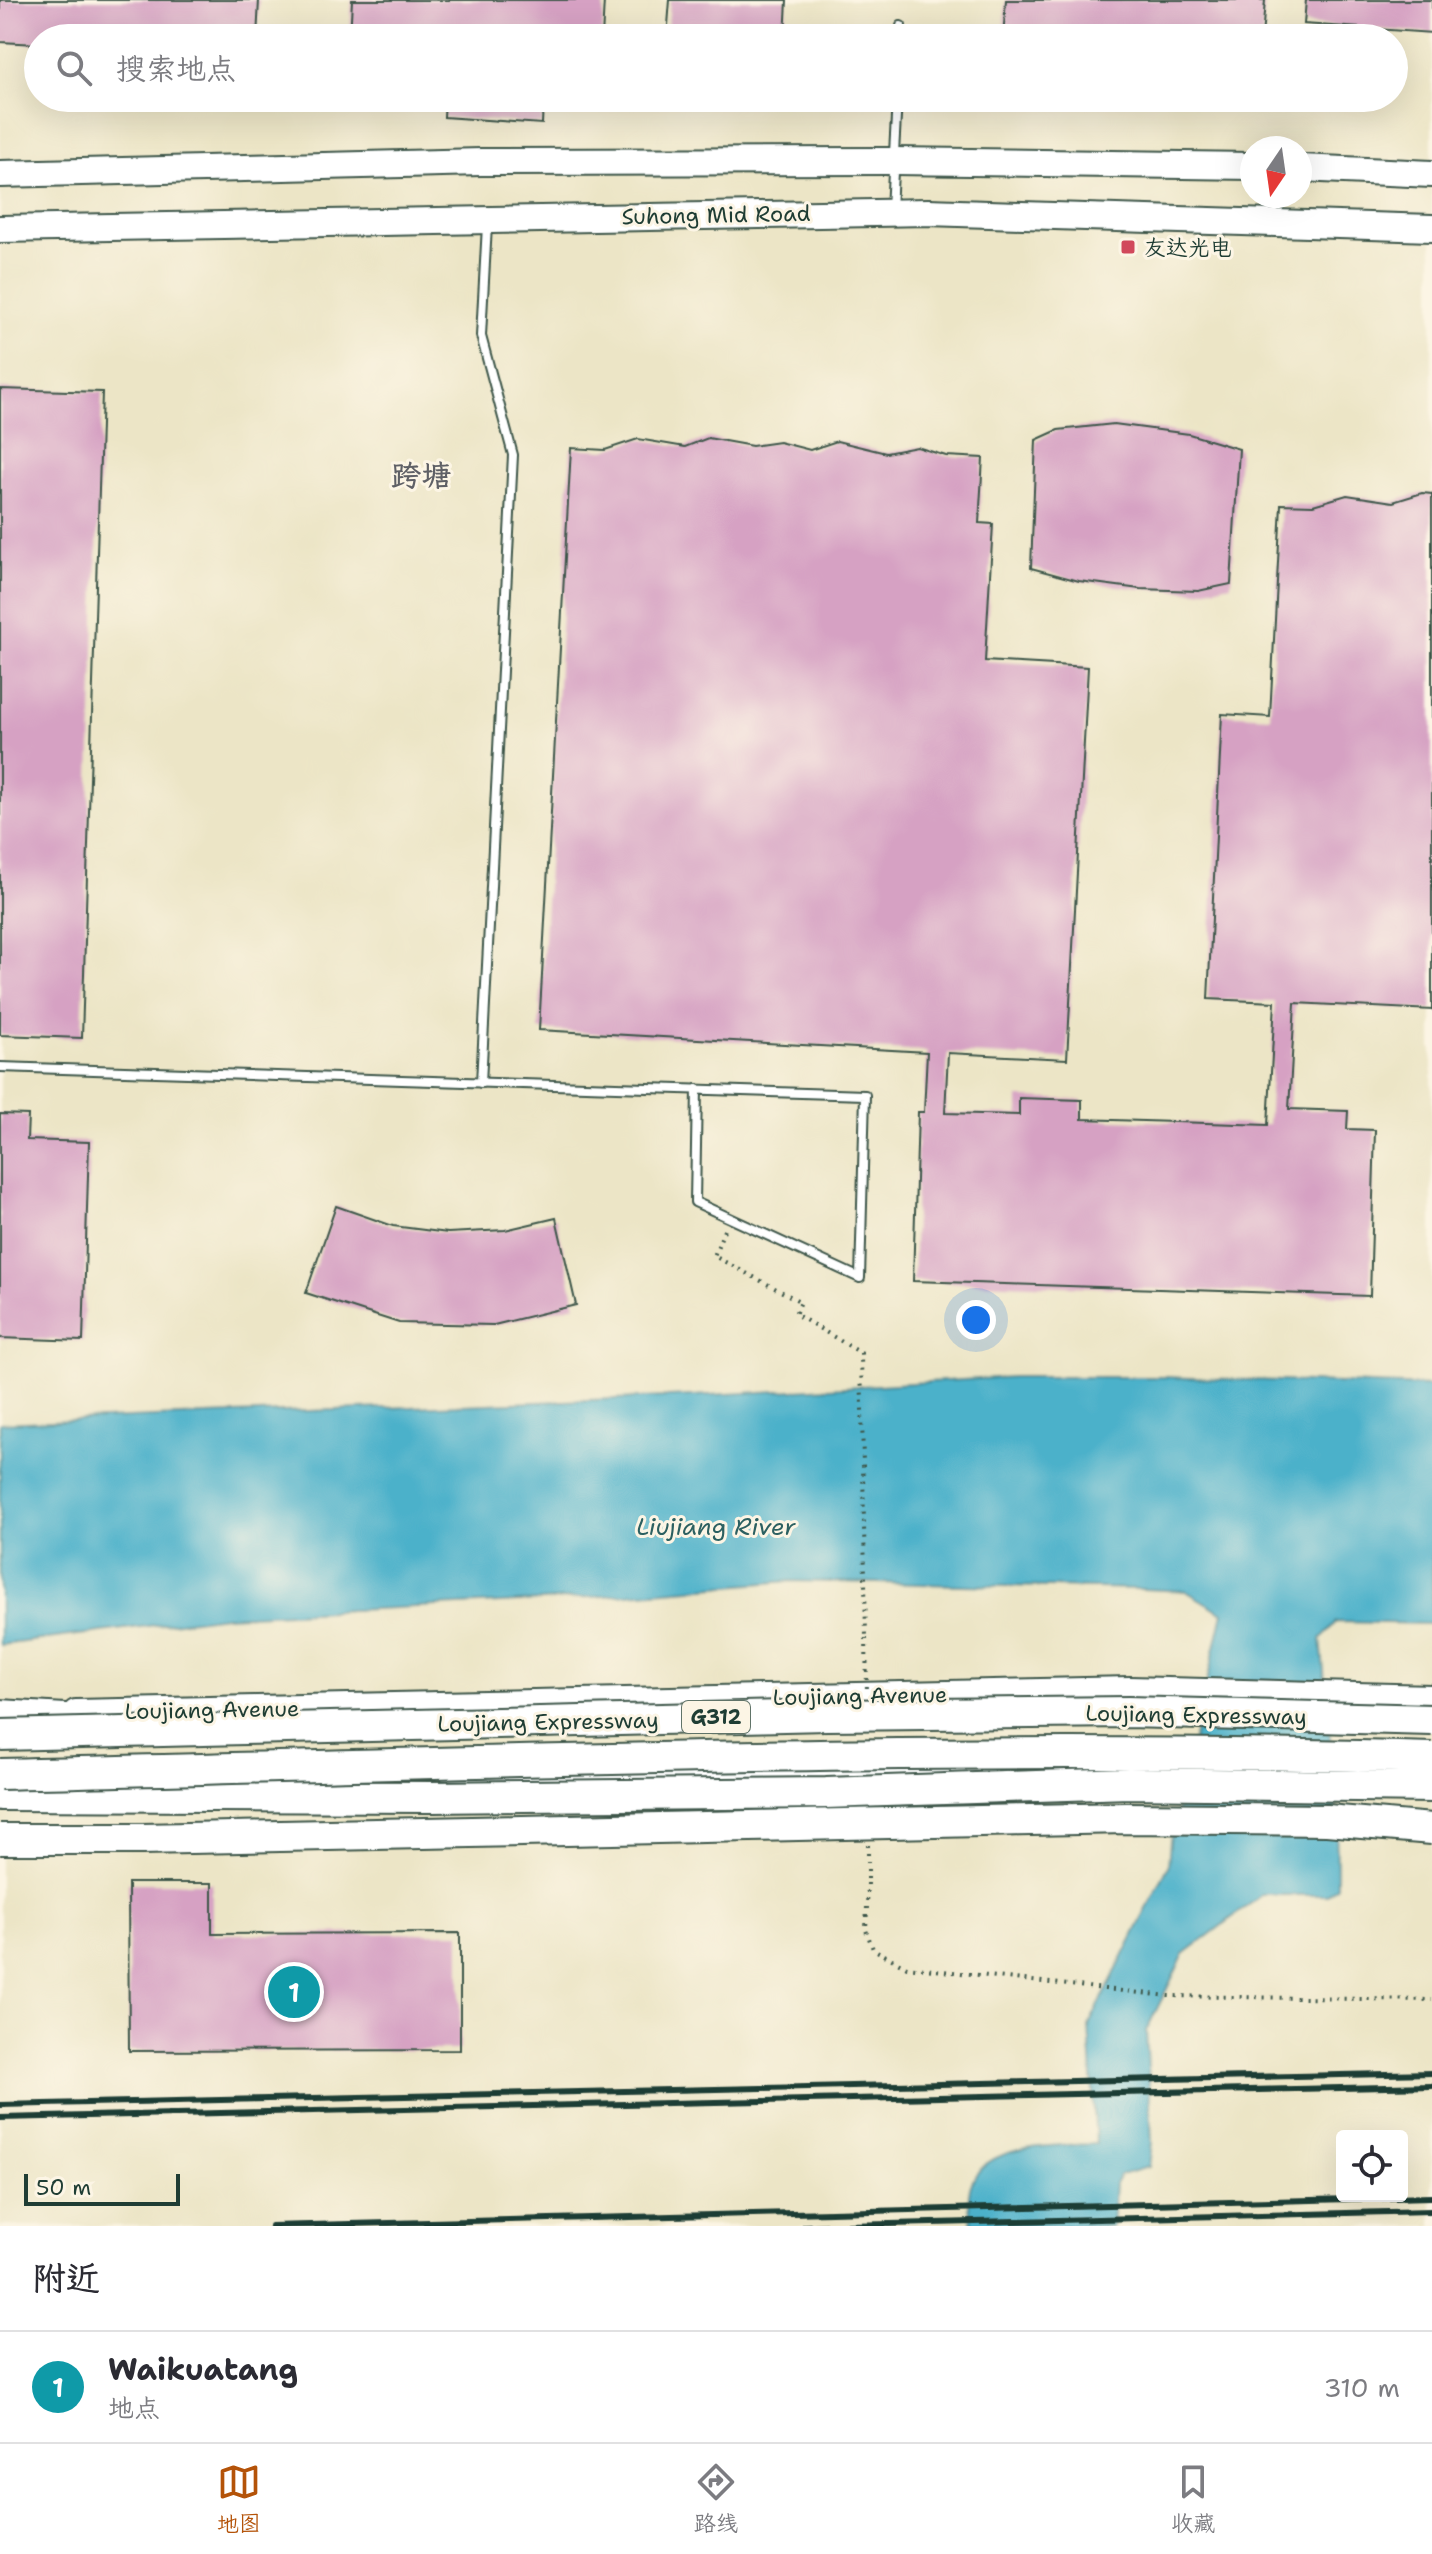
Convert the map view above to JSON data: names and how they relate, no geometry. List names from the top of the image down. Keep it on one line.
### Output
{"streets":{"highway":["Loujiang Expressway","G312"],"main road":["Suhong Mid Road","Loujiang Avenue"]},"districts":["跨塘"],"water":["Liujiang River"],"places":{"transit":["友达光电"]},"scale_bar":"50 m","north":"bottom","page":{"search":"搜索地点","pins":"1","scale":"50 m","heading":"附近","list":[{"mark":"1","name":"Waikuatang","note":"地点","value":"310 m"}],"nav":["地图","路线","收藏"]}}
